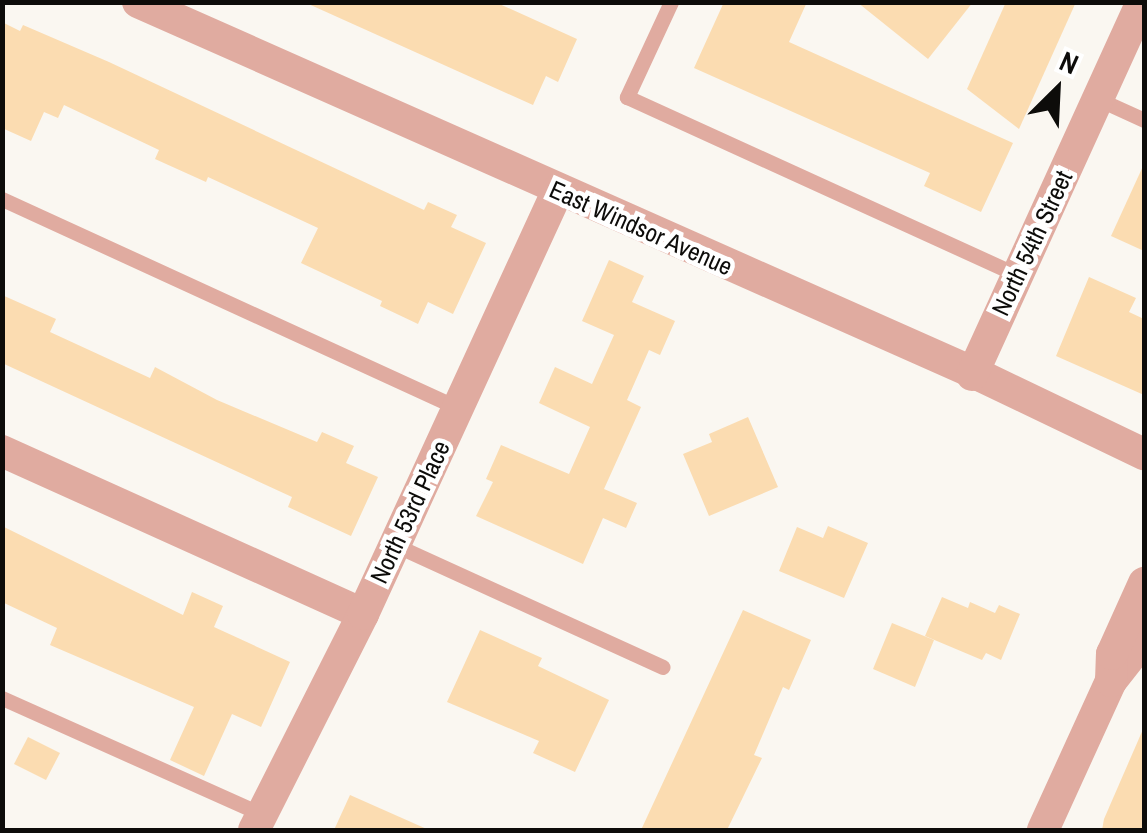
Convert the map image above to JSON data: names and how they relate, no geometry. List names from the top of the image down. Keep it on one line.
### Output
{"streets":{"street":["East Windsor Avenue","North 54th Street","North 53rd Place"]},"crossings":[["East Windsor Avenue","North 54th Street"],["East Windsor Avenue","North 53rd Place"]],"north":"top right"}
